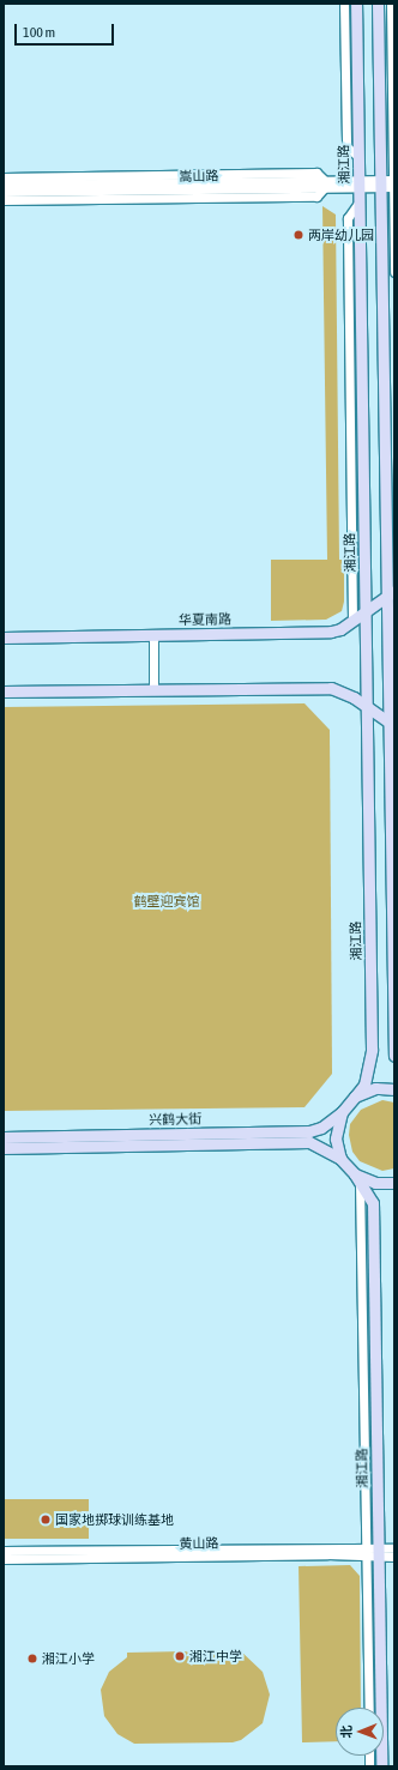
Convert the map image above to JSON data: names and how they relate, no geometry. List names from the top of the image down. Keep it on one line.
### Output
{"streets":{"main road":["湘江路","华夏南路","兴鹤大街"],"street":["嵩山路","黄山路"]},"crossings":[["湘江路","嵩山路"],["湘江路","华夏南路"],["湘江路","兴鹤大街"],["湘江路","黄山路"]],"parks":["鹤壁迎宾馆"],"places":["两岸幼儿园","国家地掷球训练基地","湘江中学","湘江小学"],"scale_bar":"100 m","north":"left"}
